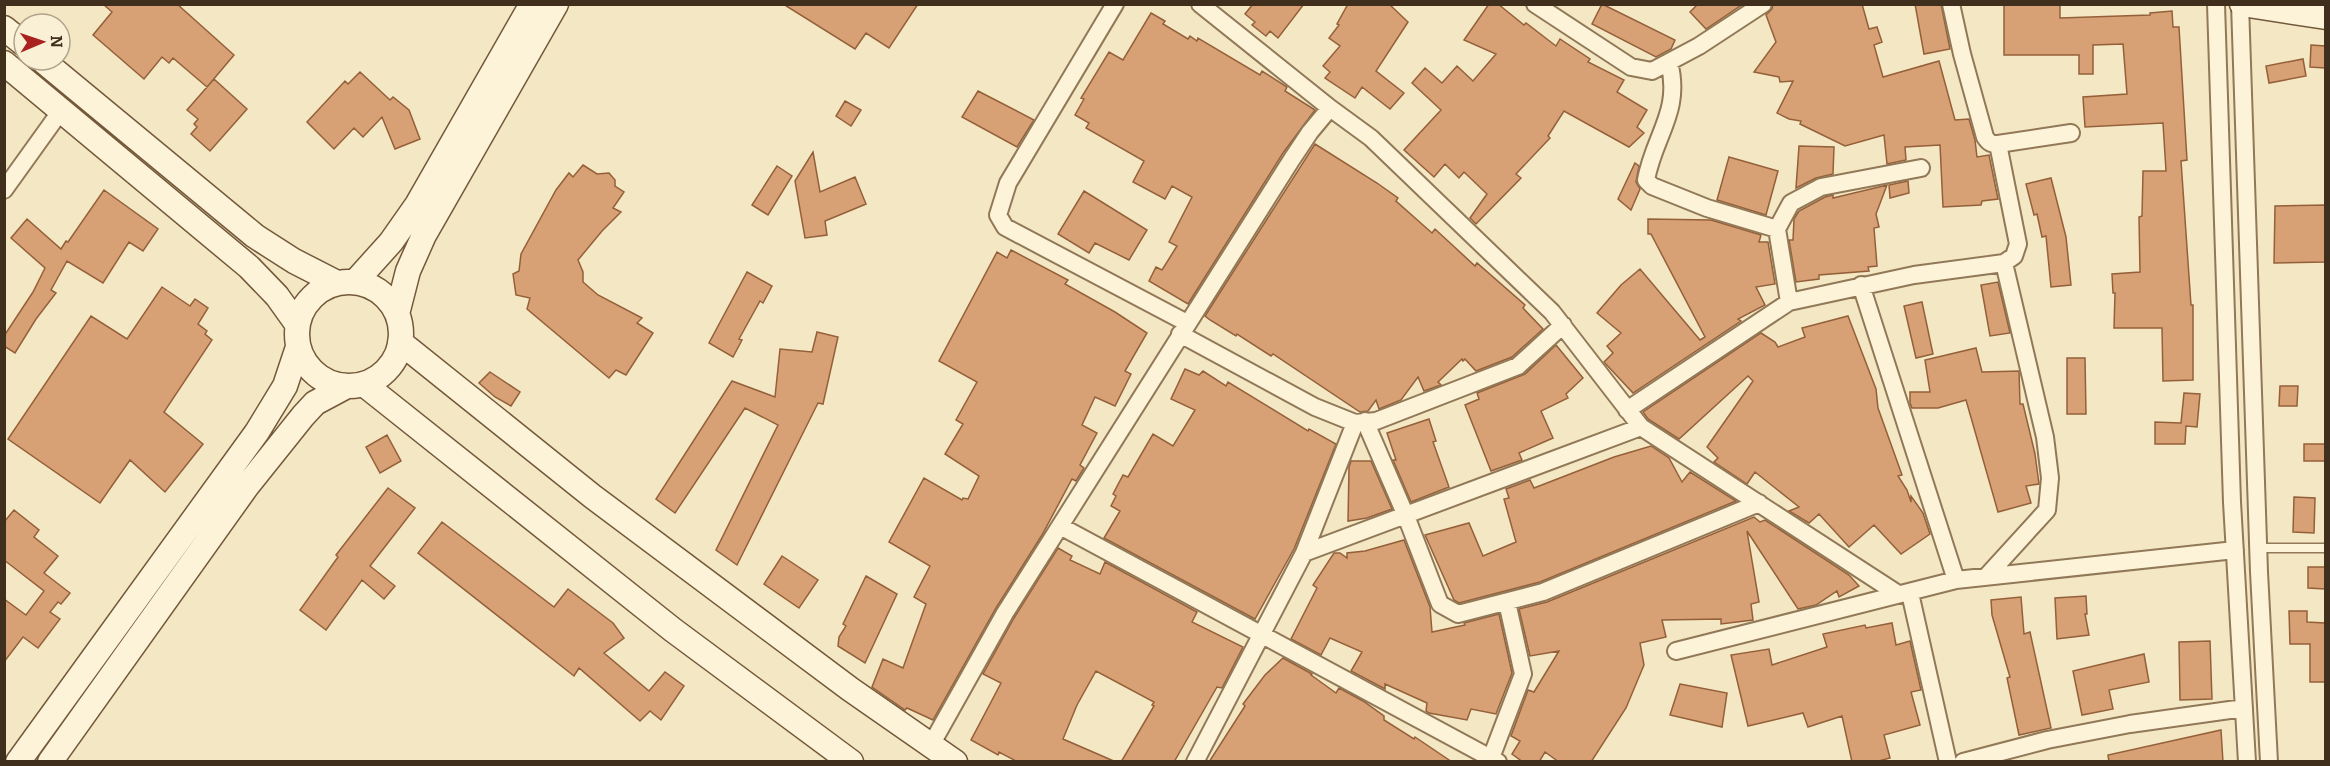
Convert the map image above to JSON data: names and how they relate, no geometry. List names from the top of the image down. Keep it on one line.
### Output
{"north":"right"}
